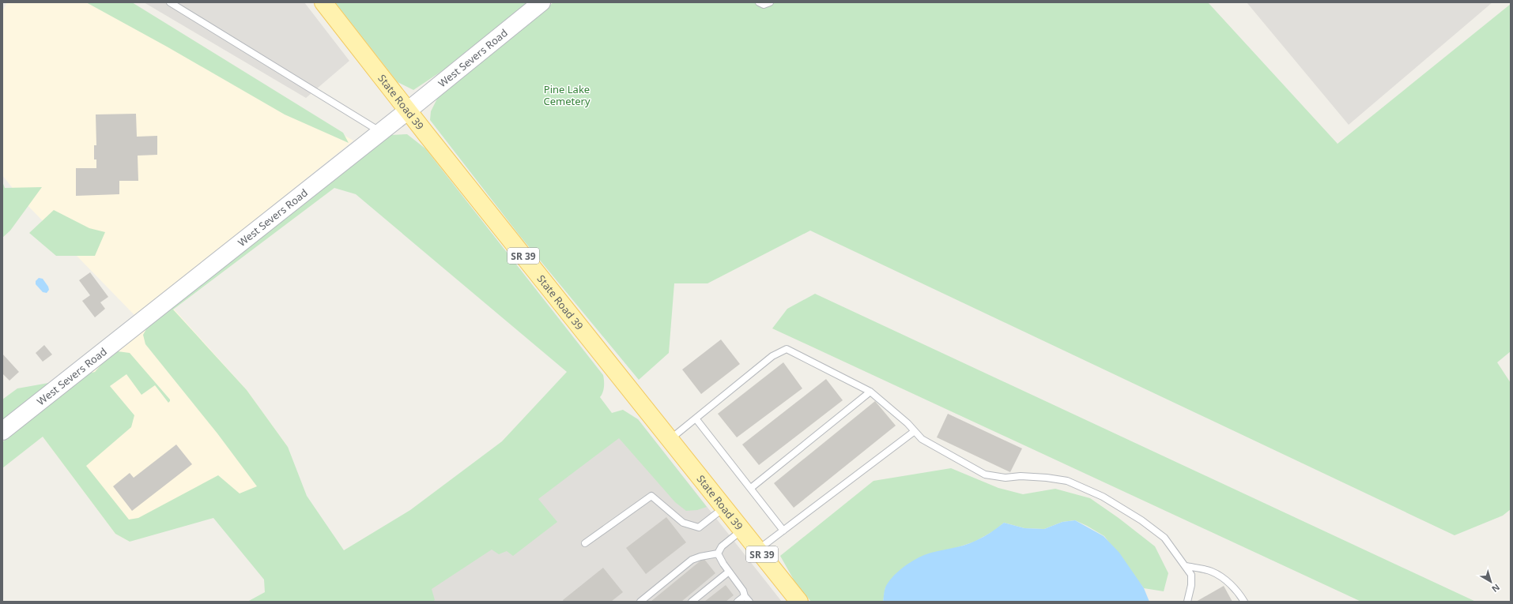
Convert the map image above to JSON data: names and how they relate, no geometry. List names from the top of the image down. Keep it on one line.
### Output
{"streets":{"main road":["State Road 39","SR 39"],"street":["West Severs Road"]},"crossings":[["West Severs Road","State Road 39"]],"parks":["Pine Lake Cemetery"],"north":"bottom right"}
